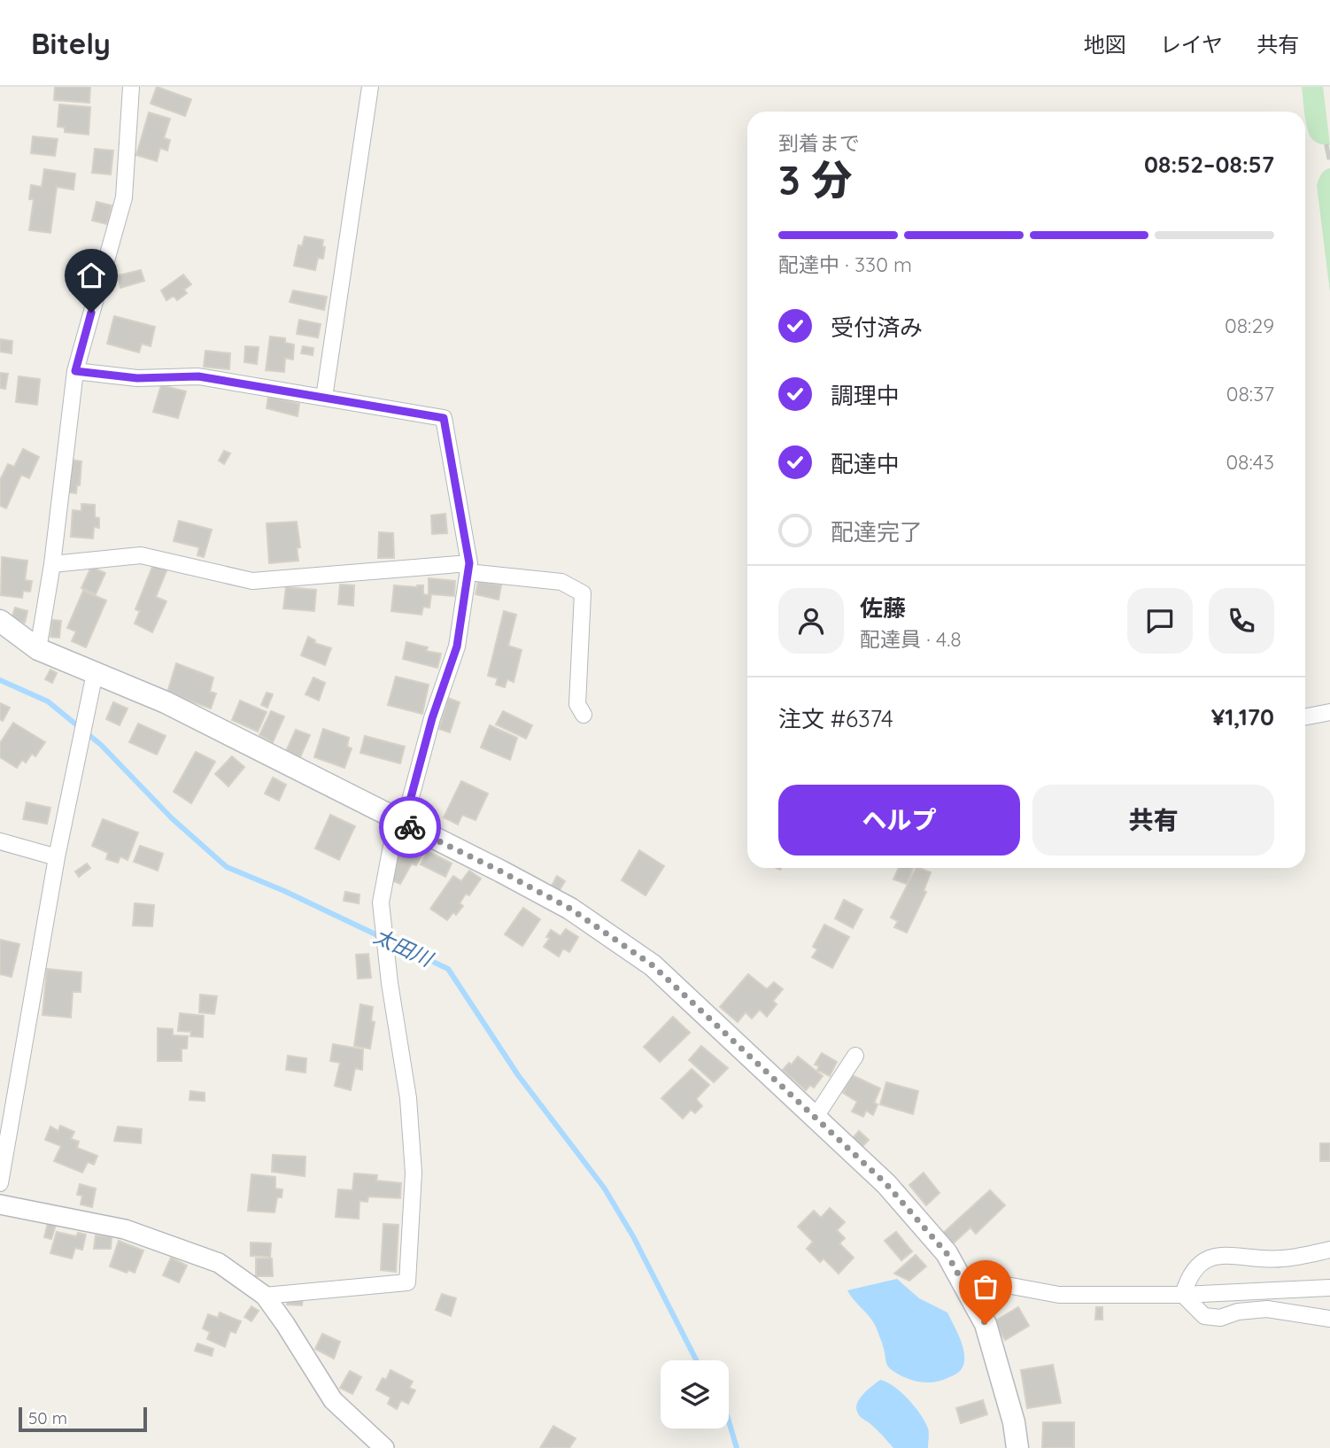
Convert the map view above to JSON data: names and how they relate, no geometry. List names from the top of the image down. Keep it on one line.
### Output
{"water":["太田川"],"scale_bar":"50 m","page":{"header":"Bitely","nav":["地図","レイヤ","共有"],"heading":["3 分","到着まで","08:52–08:57"],"panel":["佐藤","配達員 · 4.8","注文 #6374","¥1,170"],"bar":"配達中 · 330 m","list":[["受付済み","08:29"],["調理中","08:37"],["配達中","08:43"],"配達完了"],"buttons":["ヘルプ","共有"],"scale":"50 m"}}
